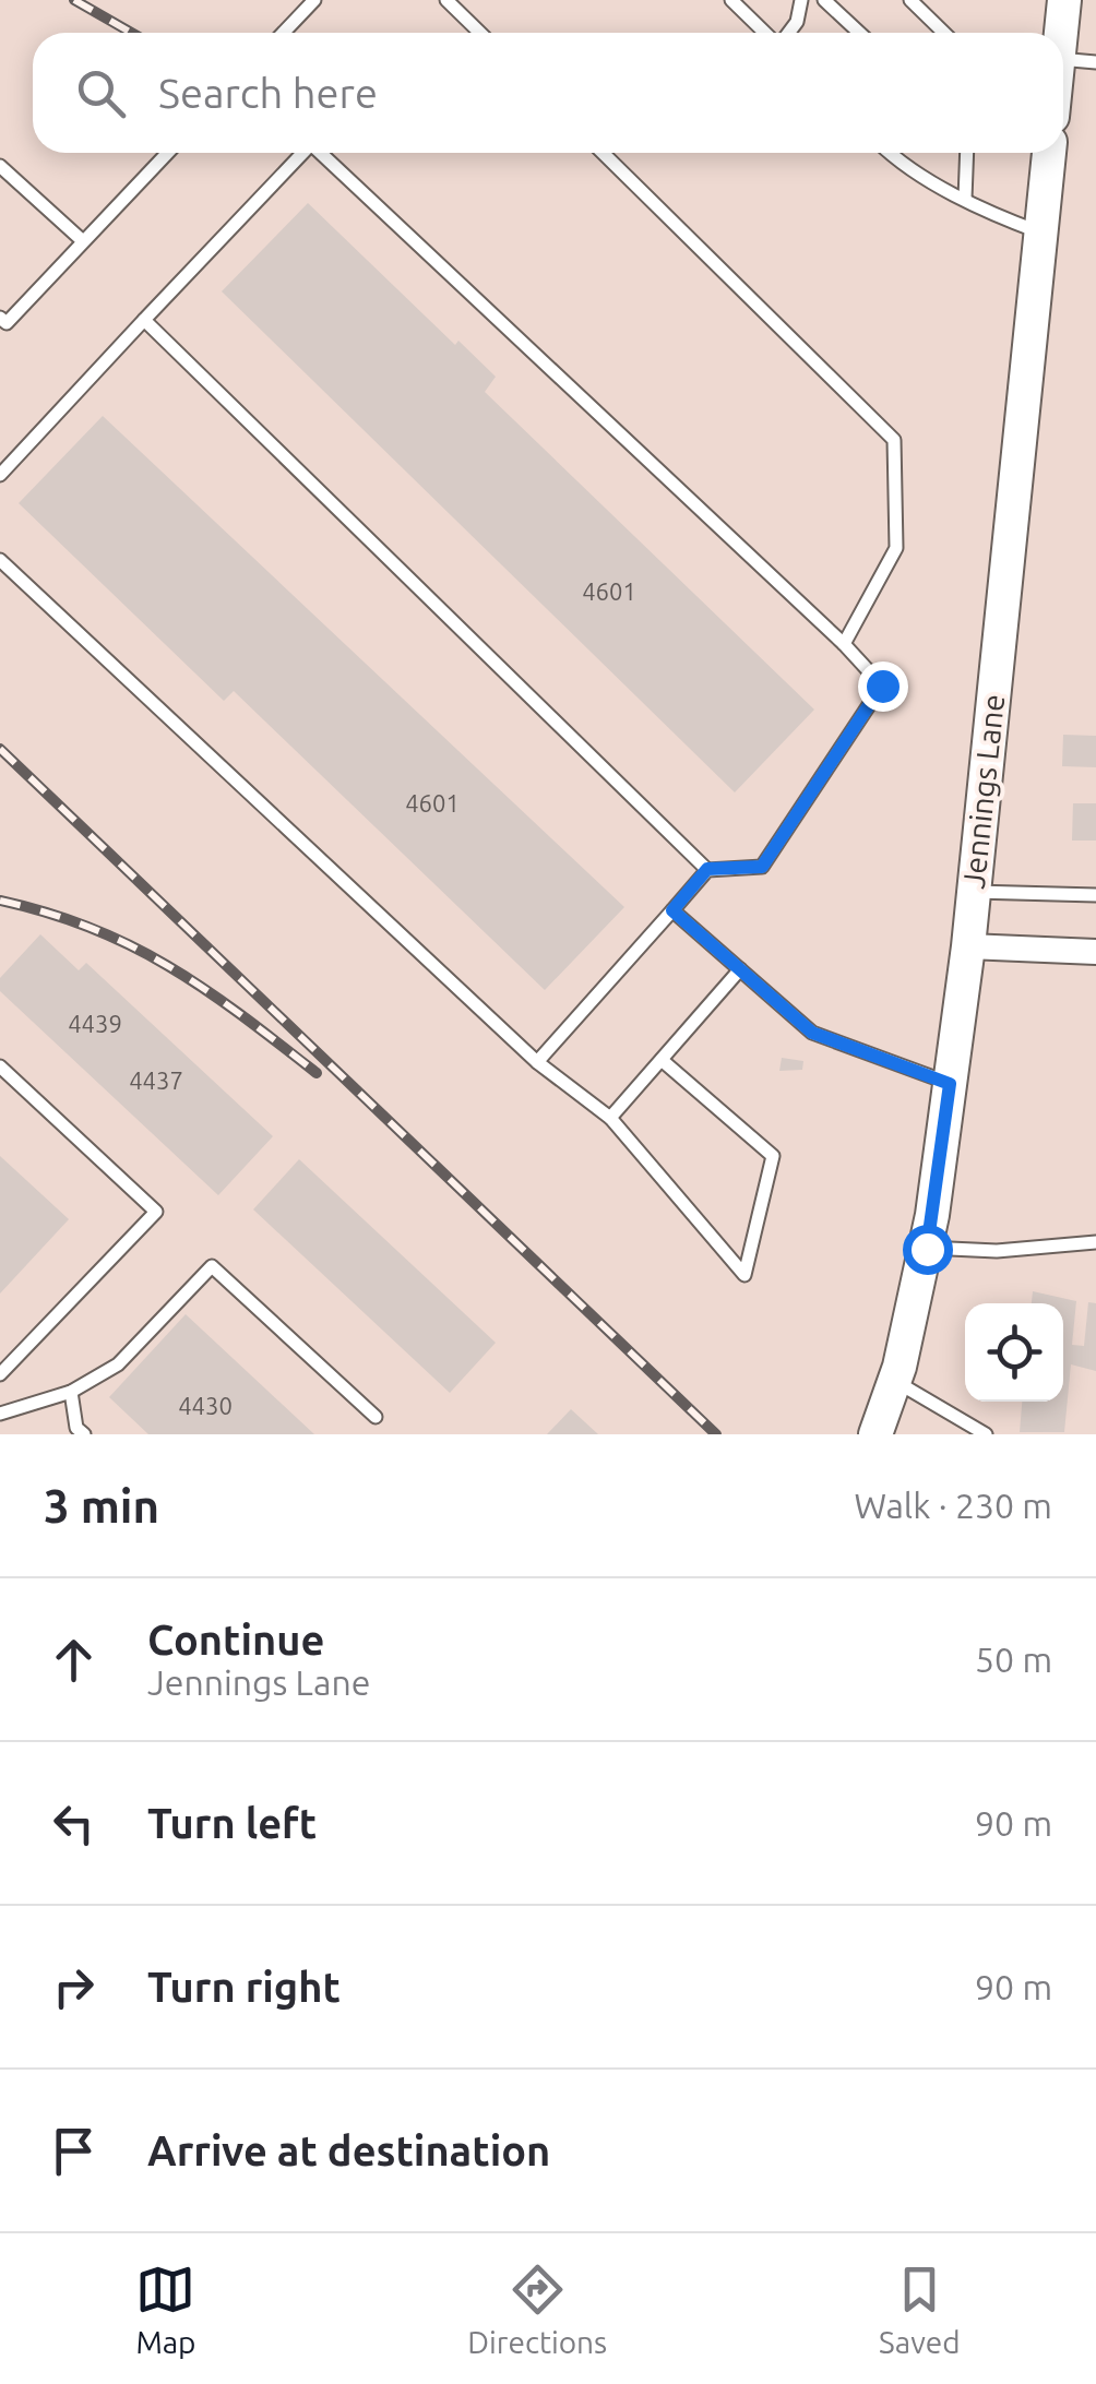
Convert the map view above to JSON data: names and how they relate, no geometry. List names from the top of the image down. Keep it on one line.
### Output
{"streets":{"street":["Jennings Lane"]},"house_numbers":["4601","4601","4439","4437","4430"],"page":{"search":"Search here","heading":["3 min","Walk · 230 m"],"list":[["Continue","Jennings Lane","50 m"],["Turn left","90 m"],["Turn right","90 m"],"Arrive at destination"],"nav":["Map","Directions","Saved"]}}
